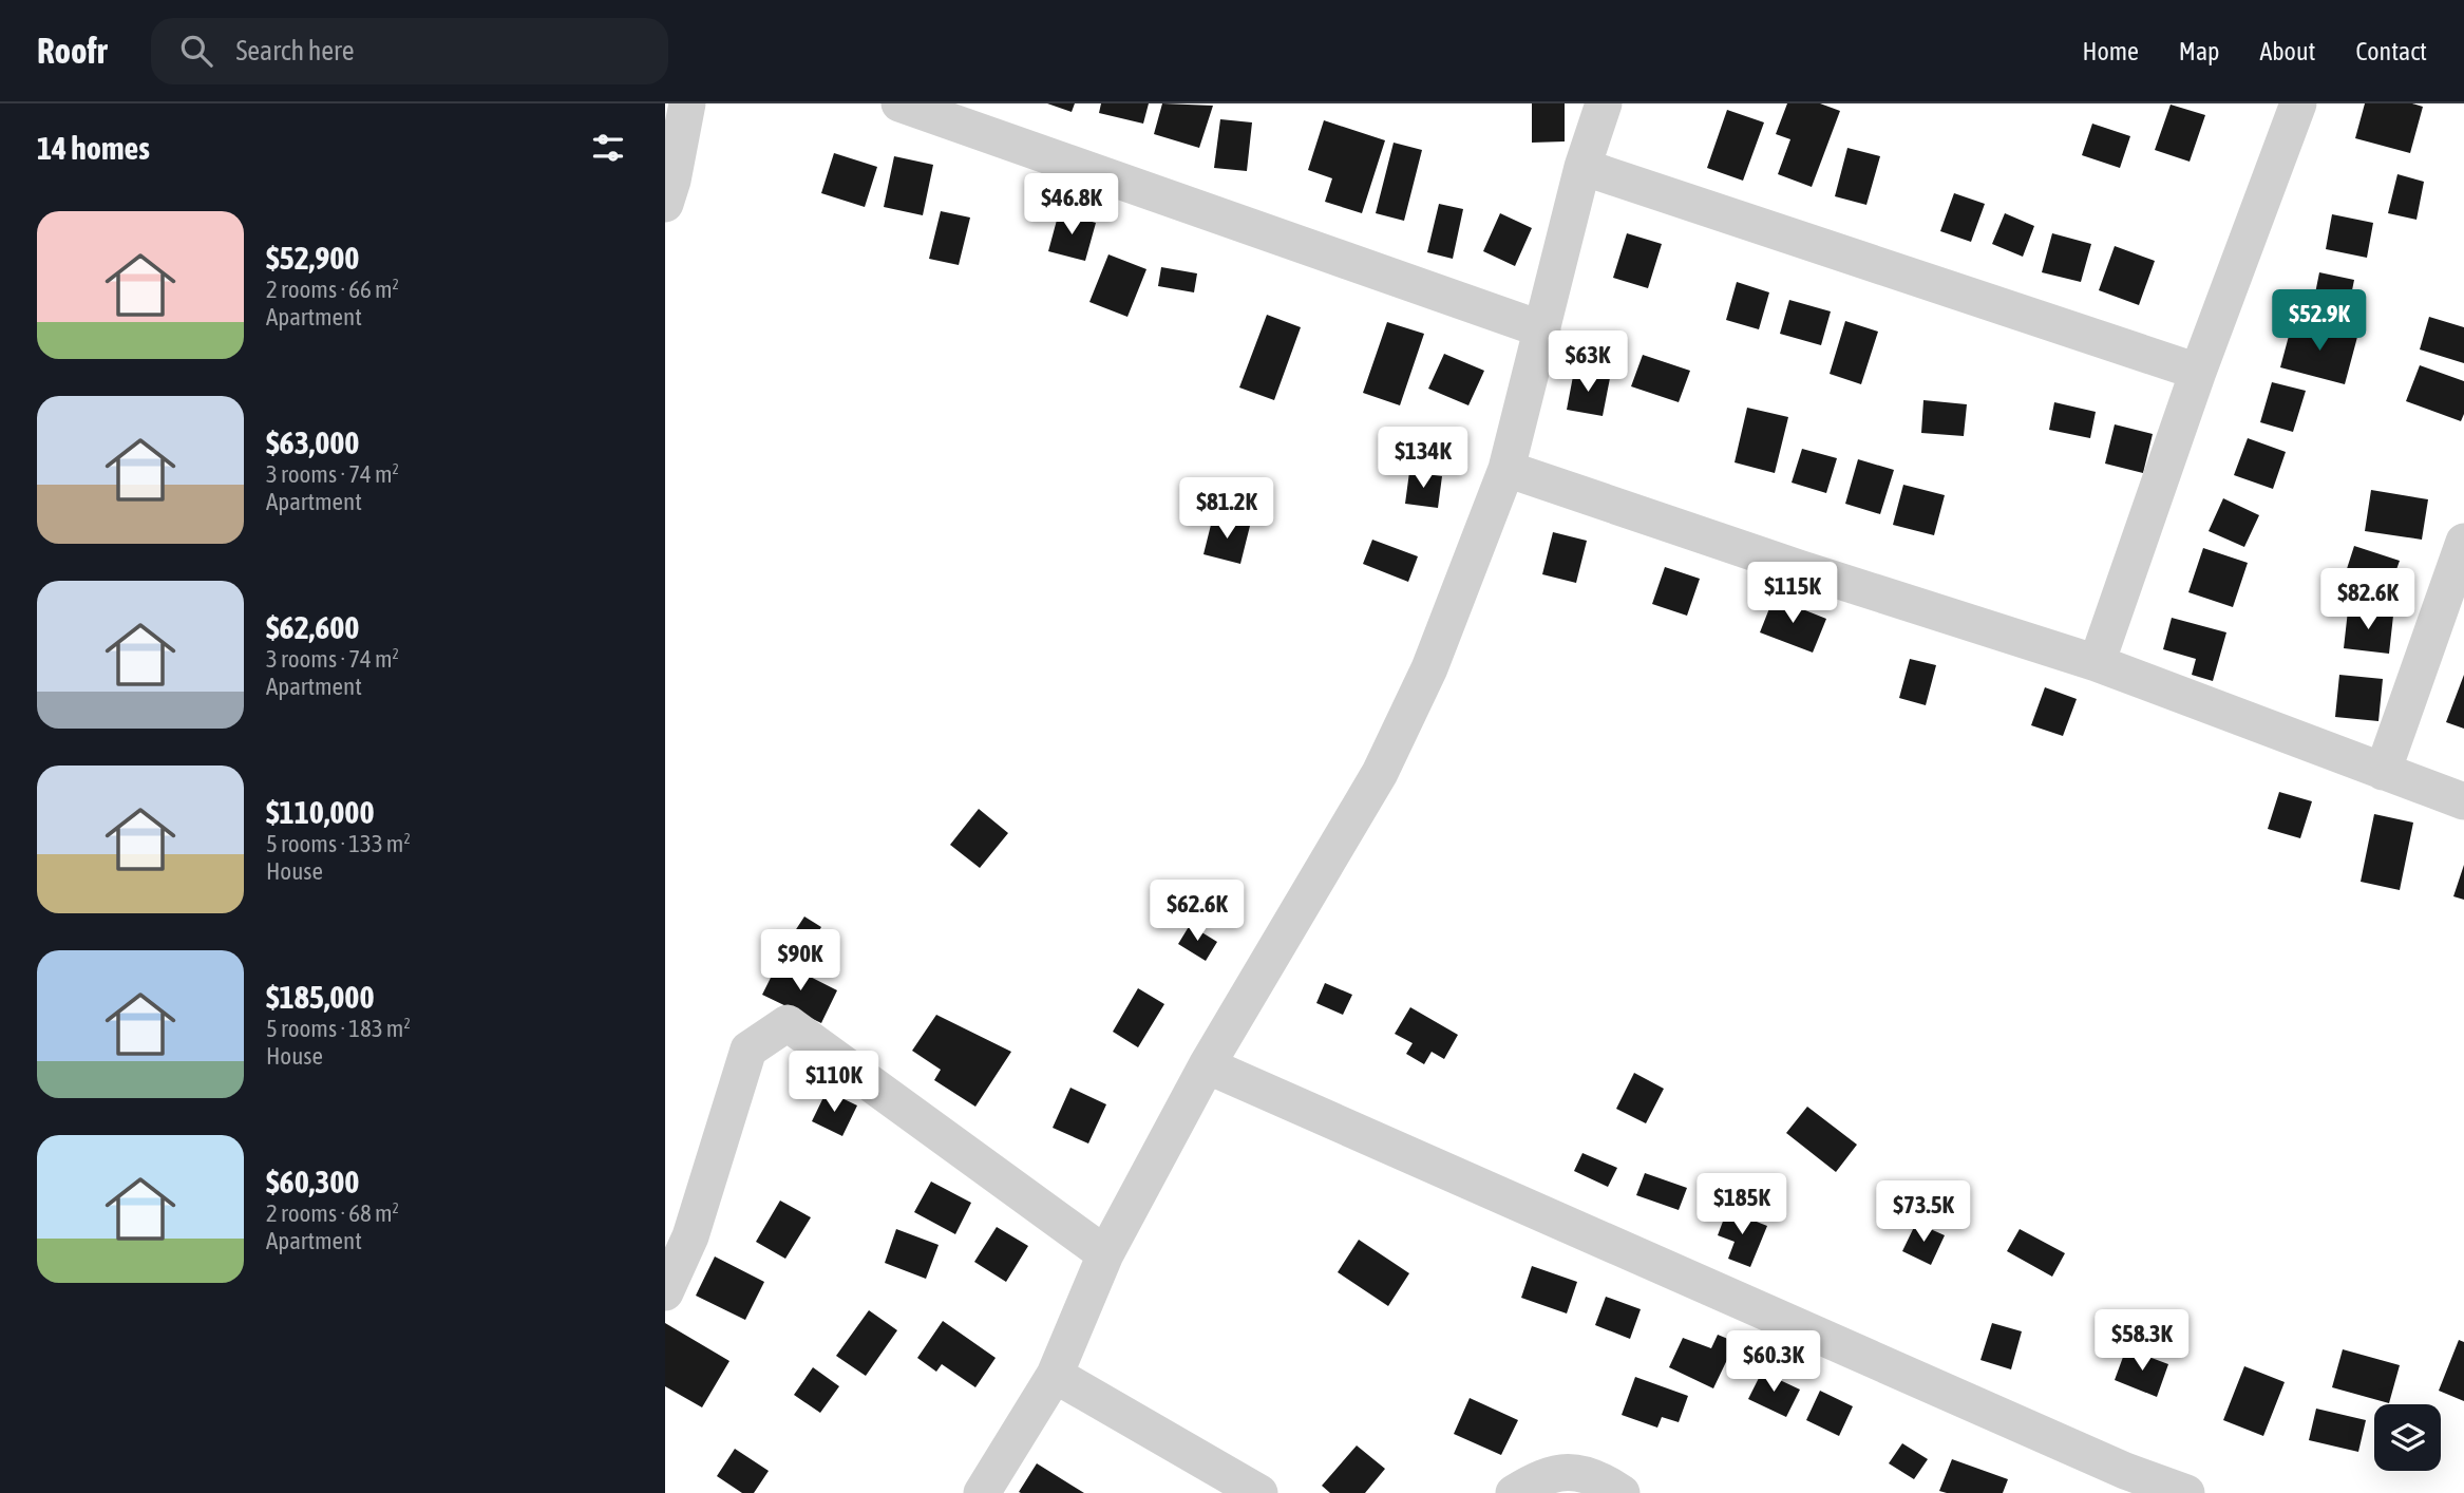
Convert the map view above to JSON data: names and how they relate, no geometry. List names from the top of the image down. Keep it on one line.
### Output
{"page":{"header":"Roofr","search":"Search here","nav":["Home","Map","About","Contact"],"heading":"14 homes","price":["$46.8K","$52.9K","$63K","$134K","$81.2K","$115K","$82.6K","$62.6K","$90K","$110K","$185K","$73.5K","$58.3K","$60.3K"],"list":[{"name":"$52,900","note":"2 rooms · 66 m² · Apartment"},{"name":"$63,000","note":"3 rooms · 74 m² · Apartment"},{"name":"$62,600","note":"3 rooms · 74 m² · Apartment"},{"name":"$110,000","note":"5 rooms · 133 m² · House"},{"name":"$185,000","note":"5 rooms · 183 m² · House"},{"name":"$60,300","note":"2 rooms · 68 m² · Apartment"}]}}
